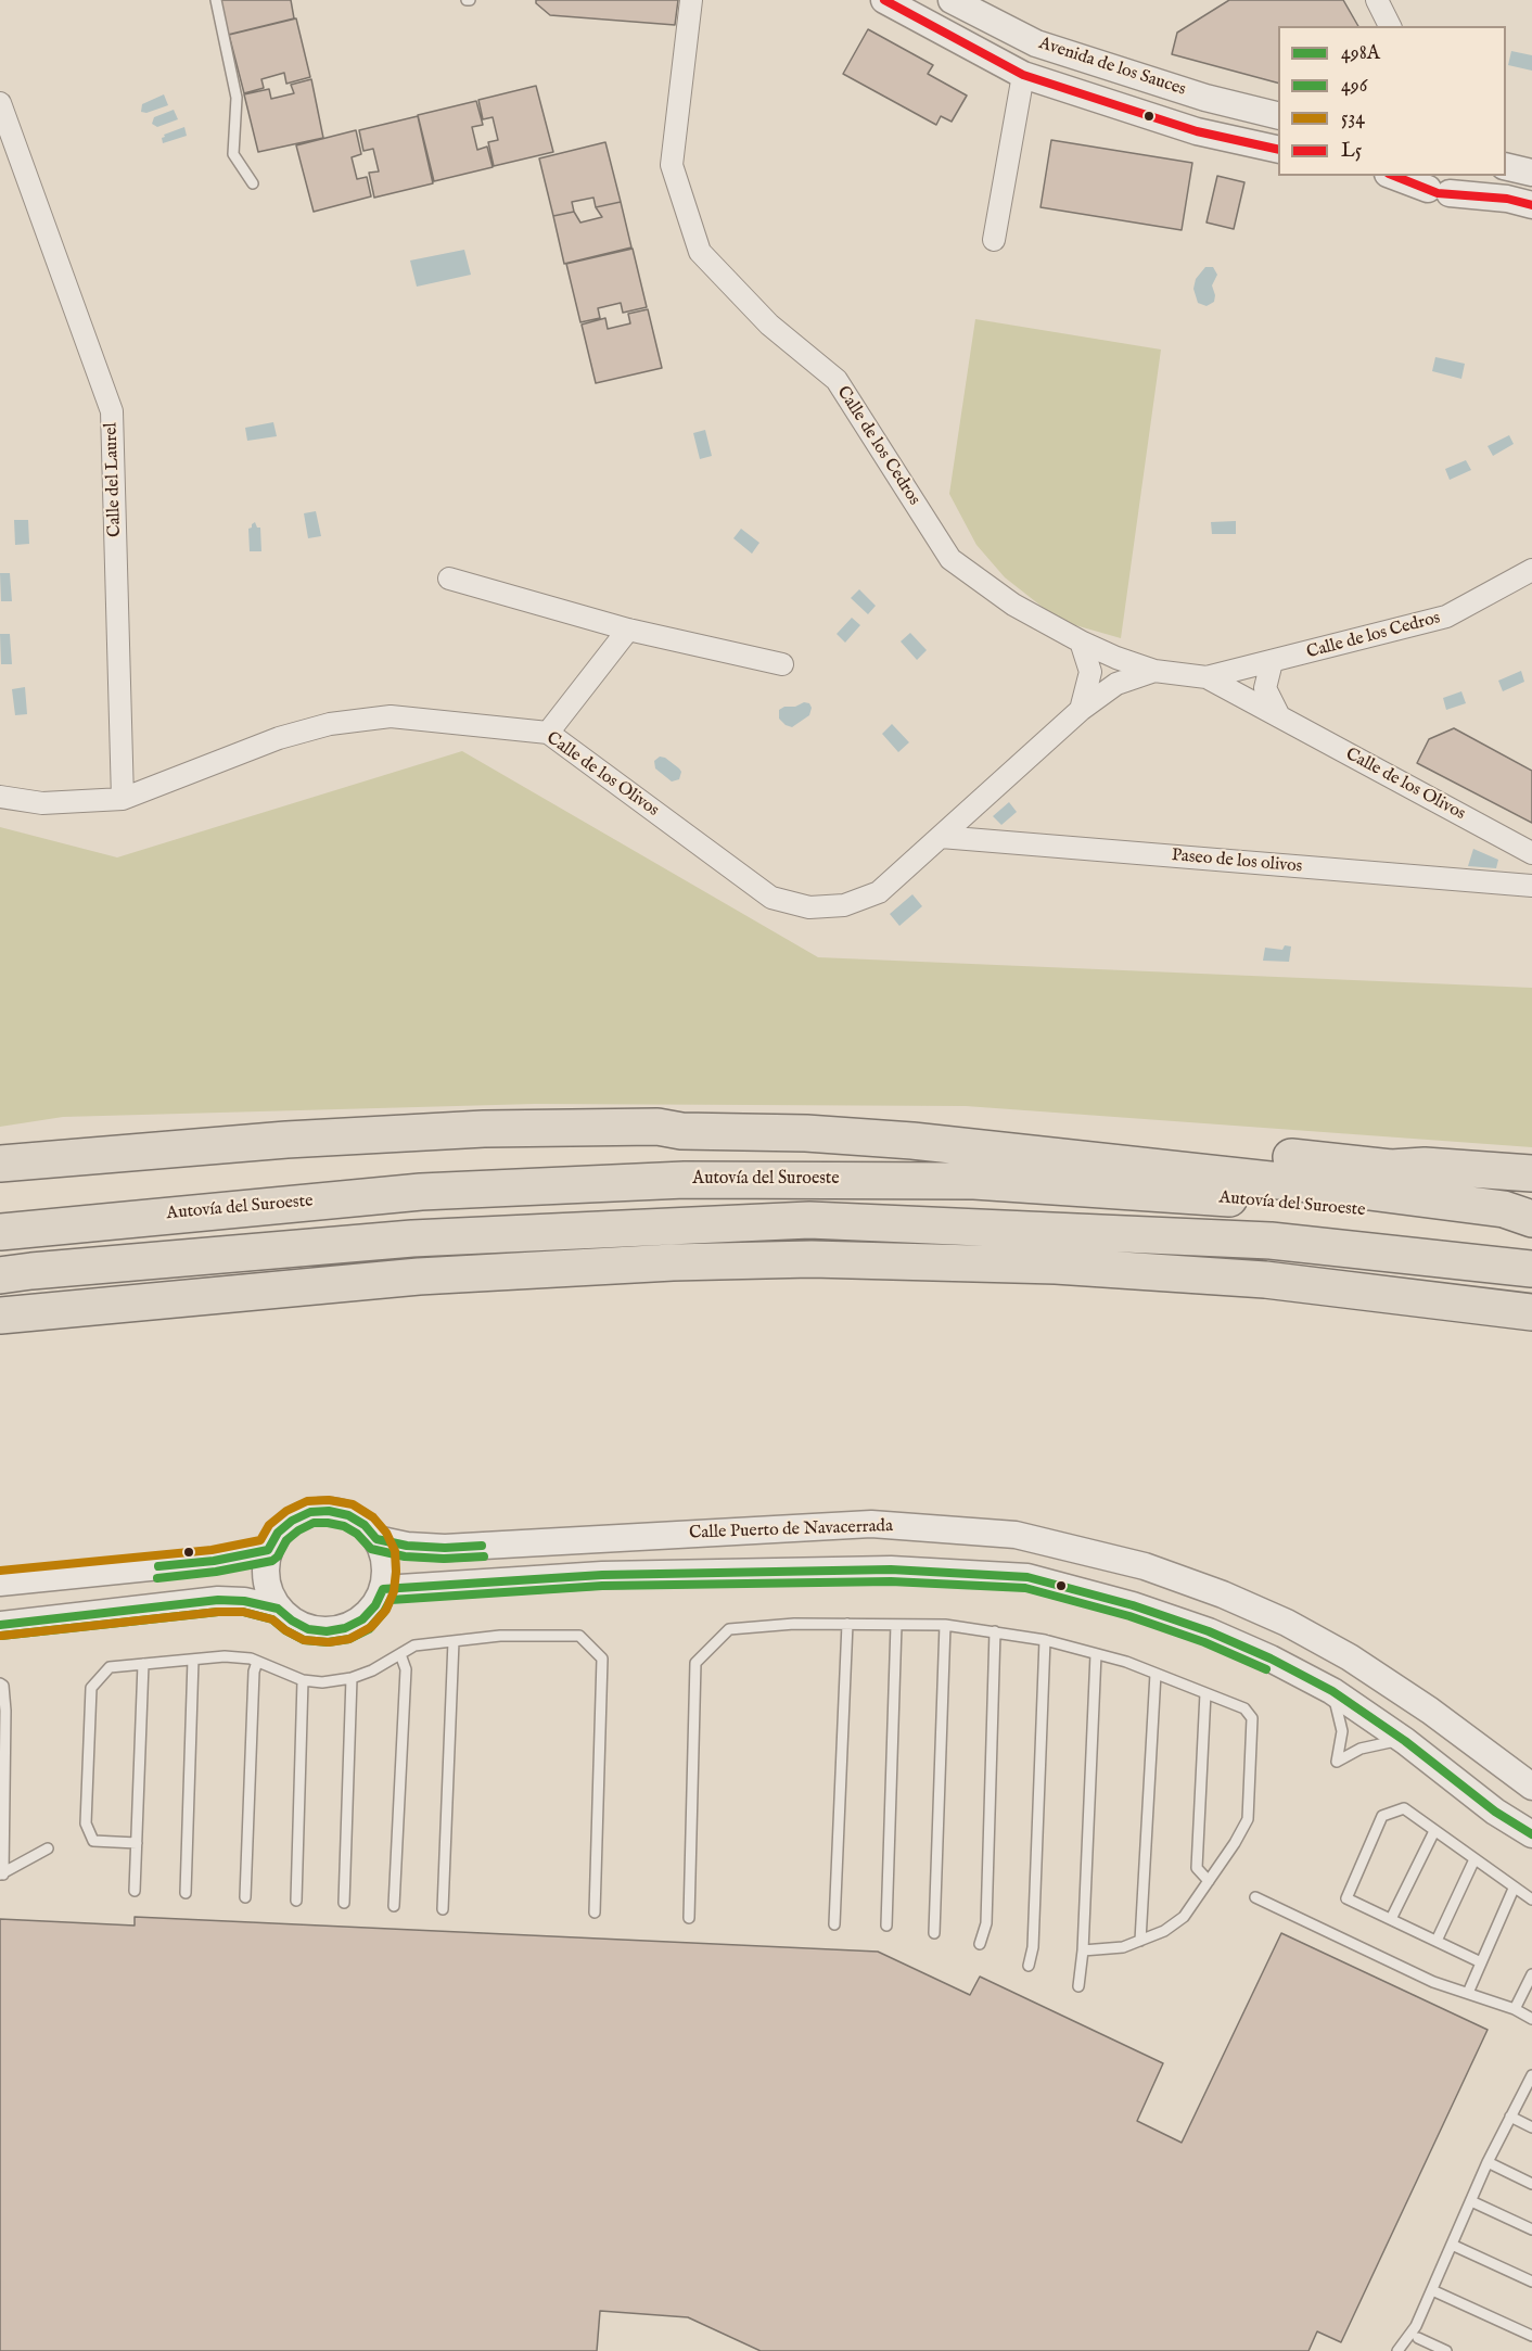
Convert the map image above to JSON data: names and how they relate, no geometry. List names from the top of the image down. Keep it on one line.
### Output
{"streets":{"highway":["Autovía del Suroeste"],"street":["Avenida de los Sauces","Calle de los Cedros","Calle del Laurel","Calle de los Olivos","Paseo de los olivos","Calle Puerto de Navacerrada"]},"crossings":[["Calle de los Cedros","Calle de los Olivos"],["Calle del Laurel","Calle de los Olivos"],["Calle de los Olivos","Paseo de los olivos"]],"lines":["transit line L5","transit line 534","transit line 498A","transit line 496"],"legend":["498A","496","534","L5"]}
